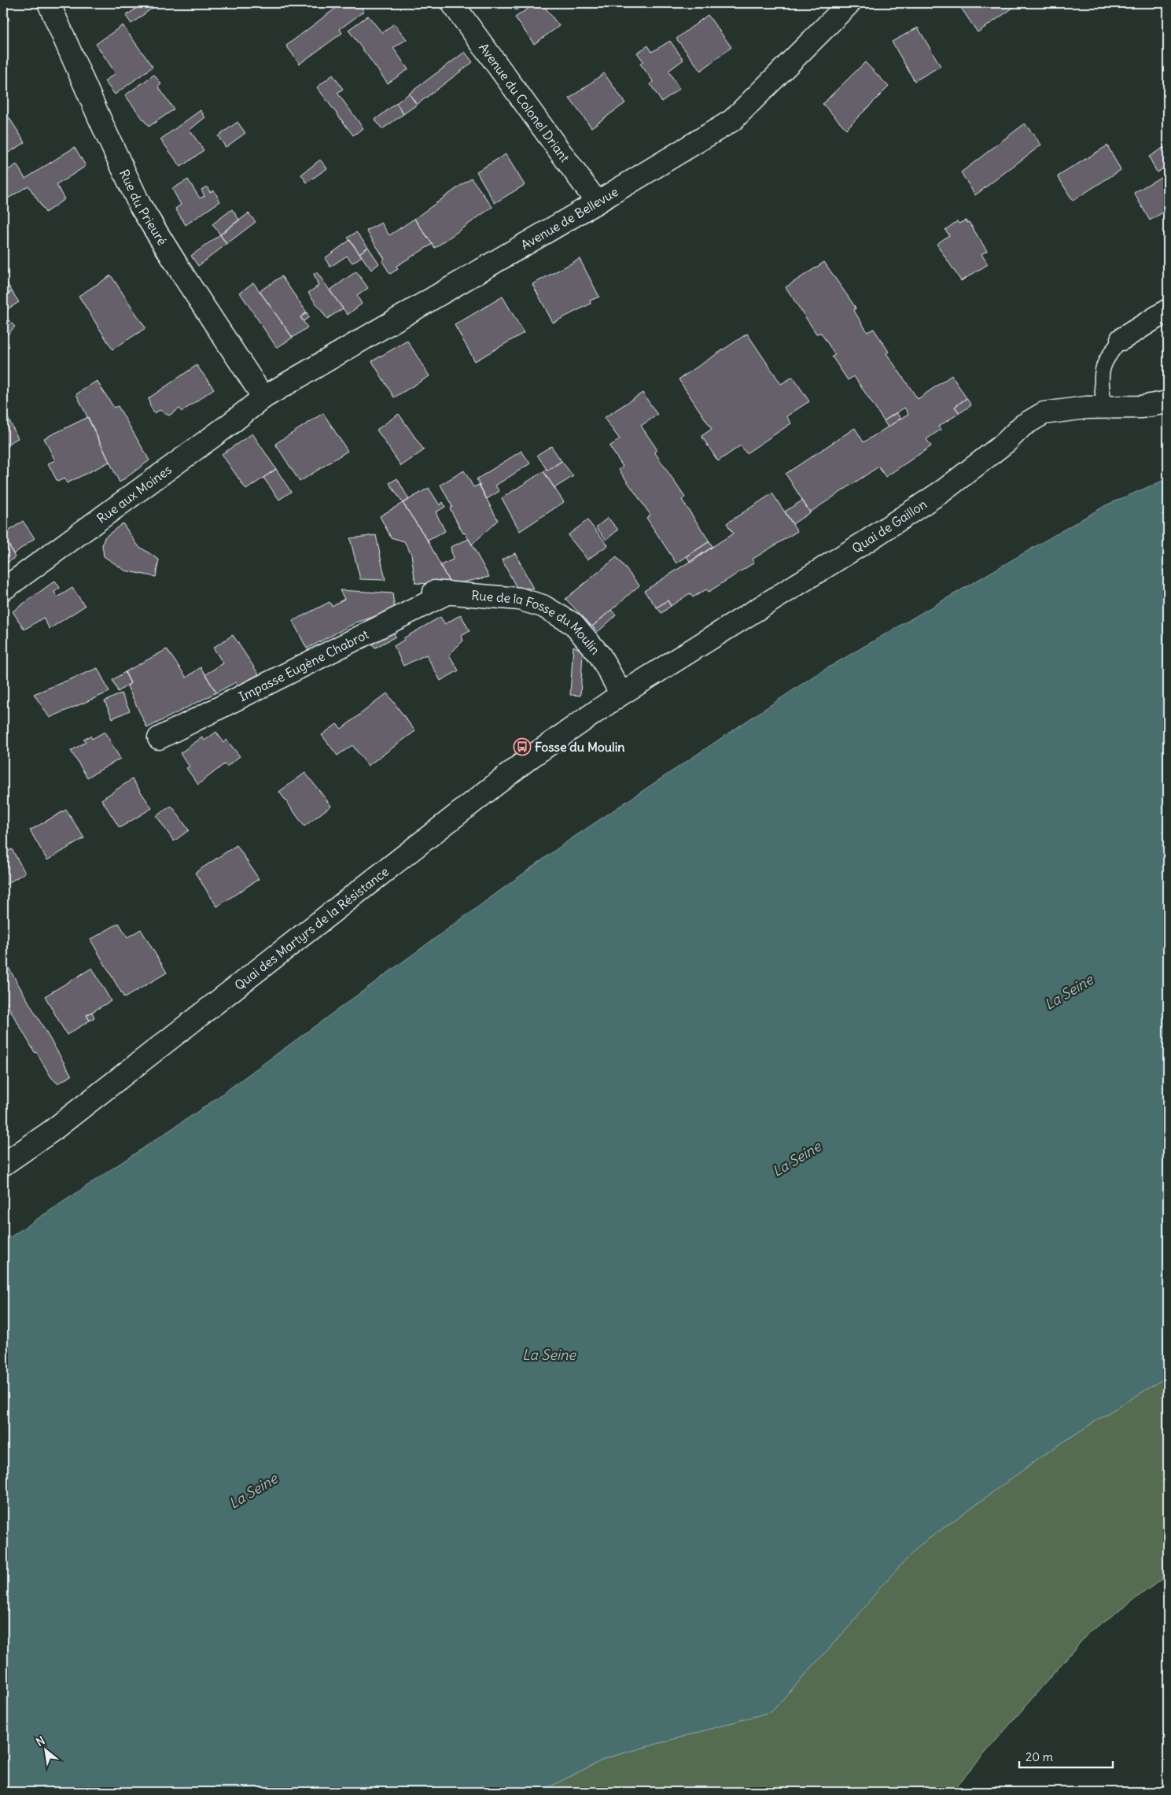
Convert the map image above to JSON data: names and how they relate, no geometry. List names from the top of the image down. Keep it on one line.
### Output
{"streets":{"street":["Avenue du Colonel Driant","Rue du Prieuré","Avenue de Bellevue","Rue aux Moines","Quai de Gaillon","Rue de la Fosse du Moulin","Impasse Eugène Chabrot","Quai des Martyrs de la Résistance"]},"crossings":[["Avenue du Colonel Driant","Avenue de Bellevue"],["Rue du Prieuré","Avenue de Bellevue"],["Rue du Prieuré","Rue aux Moines"],["Avenue de Bellevue","Rue aux Moines"],["Quai de Gaillon","Rue de la Fosse du Moulin"],["Quai de Gaillon","Quai des Martyrs de la Résistance"],["Rue de la Fosse du Moulin","Impasse Eugène Chabrot"],["Rue de la Fosse du Moulin","Quai des Martyrs de la Résistance"]],"water":["La Seine"],"places":{"bus stop":["Fosse du Moulin"]},"scale_bar":"20 m","north":"top left"}
